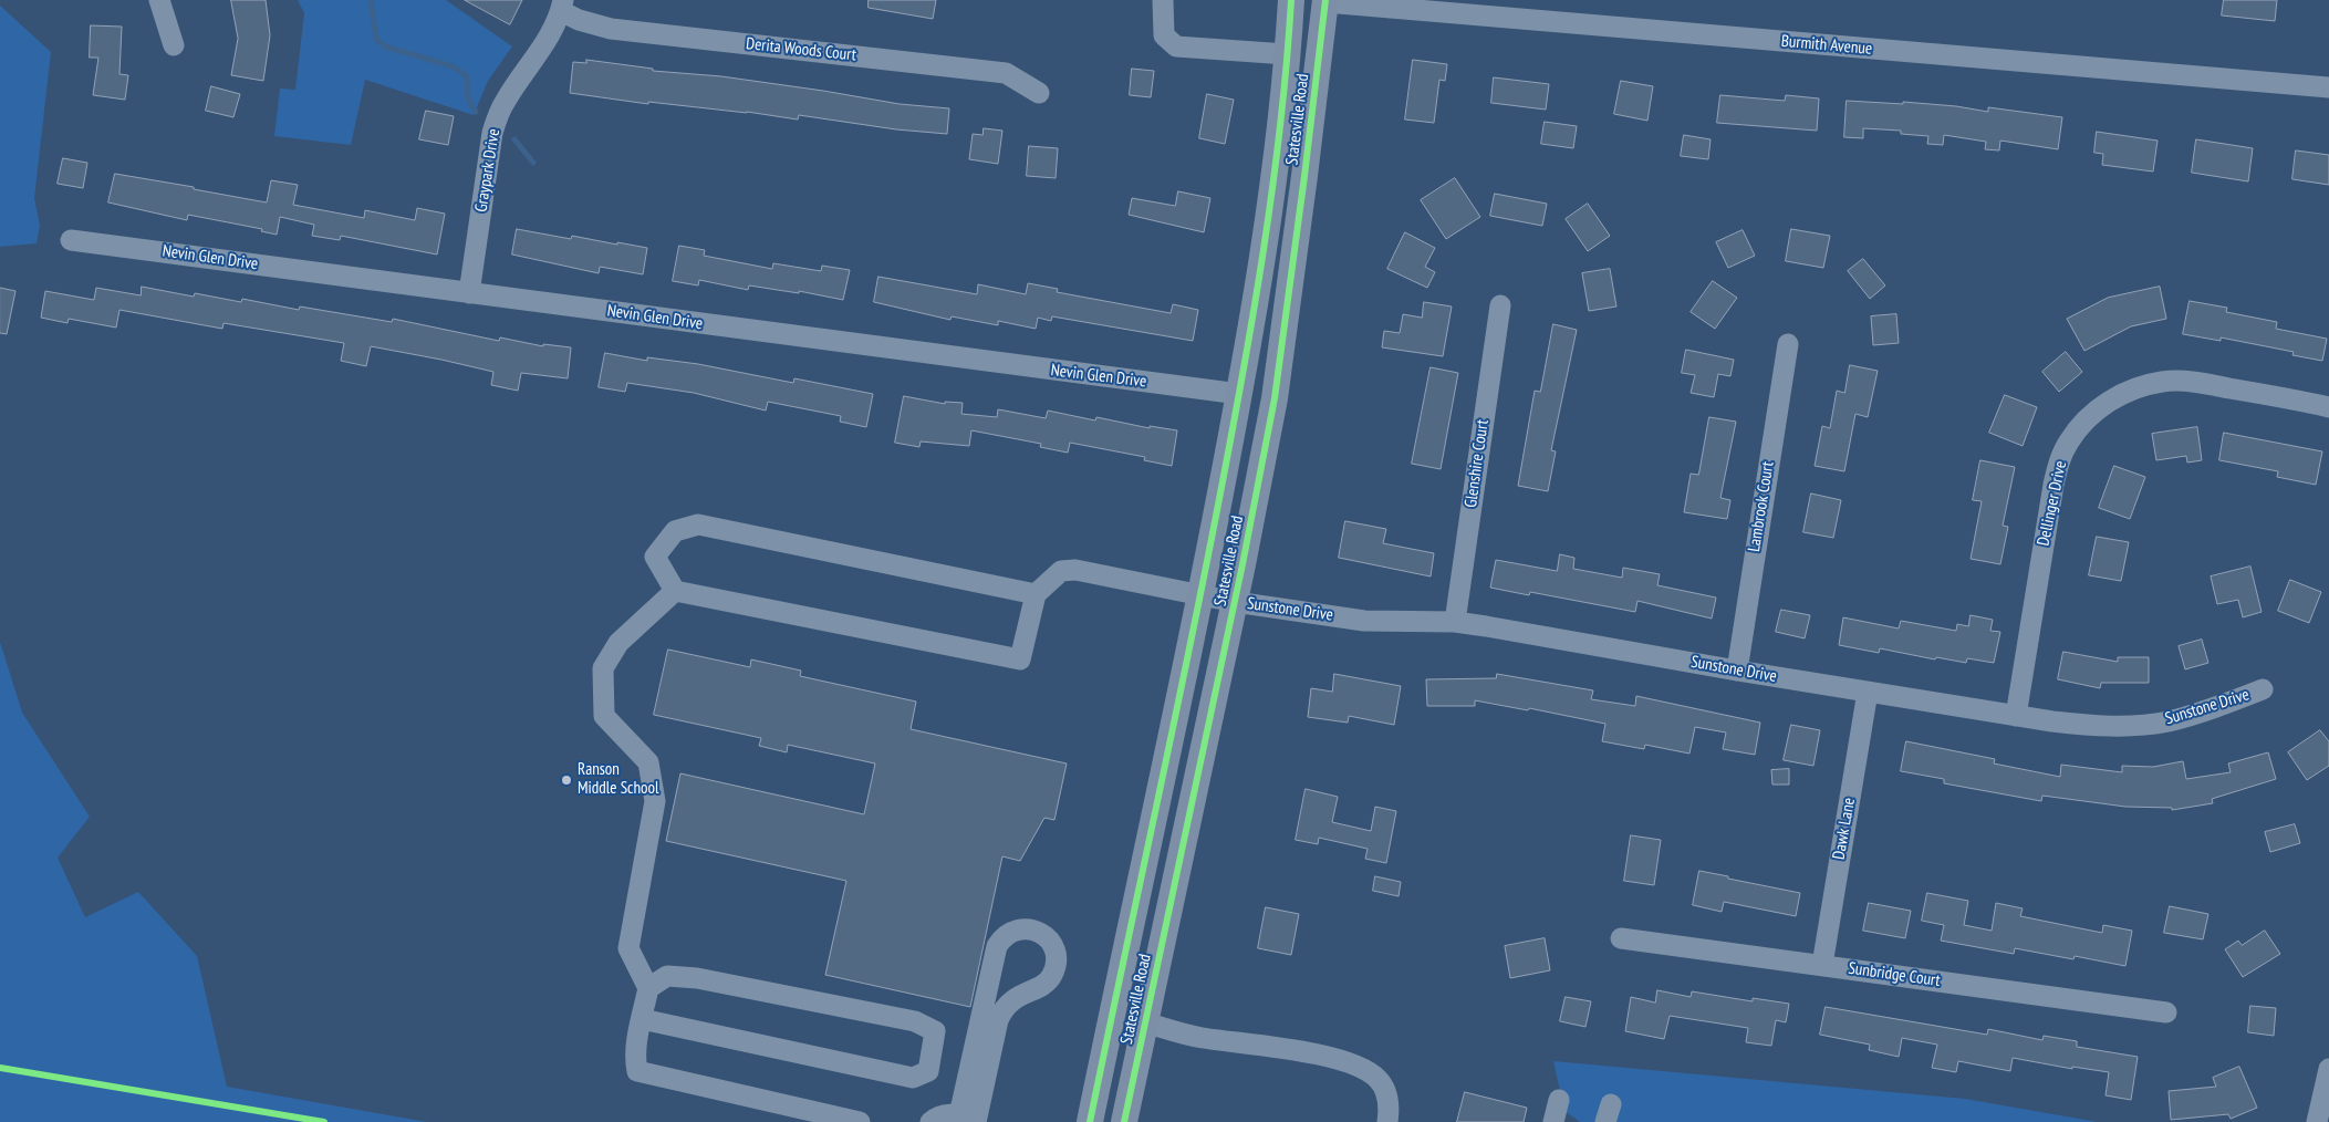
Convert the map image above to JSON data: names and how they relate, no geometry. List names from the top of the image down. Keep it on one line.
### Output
{"streets":{"main road":["Statesville Road"],"street":["Burmith Avenue","Derita Woods Court","Graypark Drive","Nevin Glen Drive","Glenshire Court","Dellinger Drive","Lambrook Court","Sunstone Drive","Dawk Lane","Sunbridge Court"]},"crossings":[["Burmith Avenue","Statesville Road"],["Derita Woods Court","Graypark Drive"],["Statesville Road","Nevin Glen Drive"],["Statesville Road","Sunstone Drive"],["Graypark Drive","Nevin Glen Drive"],["Glenshire Court","Sunstone Drive"],["Dellinger Drive","Sunstone Drive"],["Lambrook Court","Sunstone Drive"],["Sunstone Drive","Dawk Lane"],["Dawk Lane","Sunbridge Court"]],"places":["Ranson Middle School"]}
